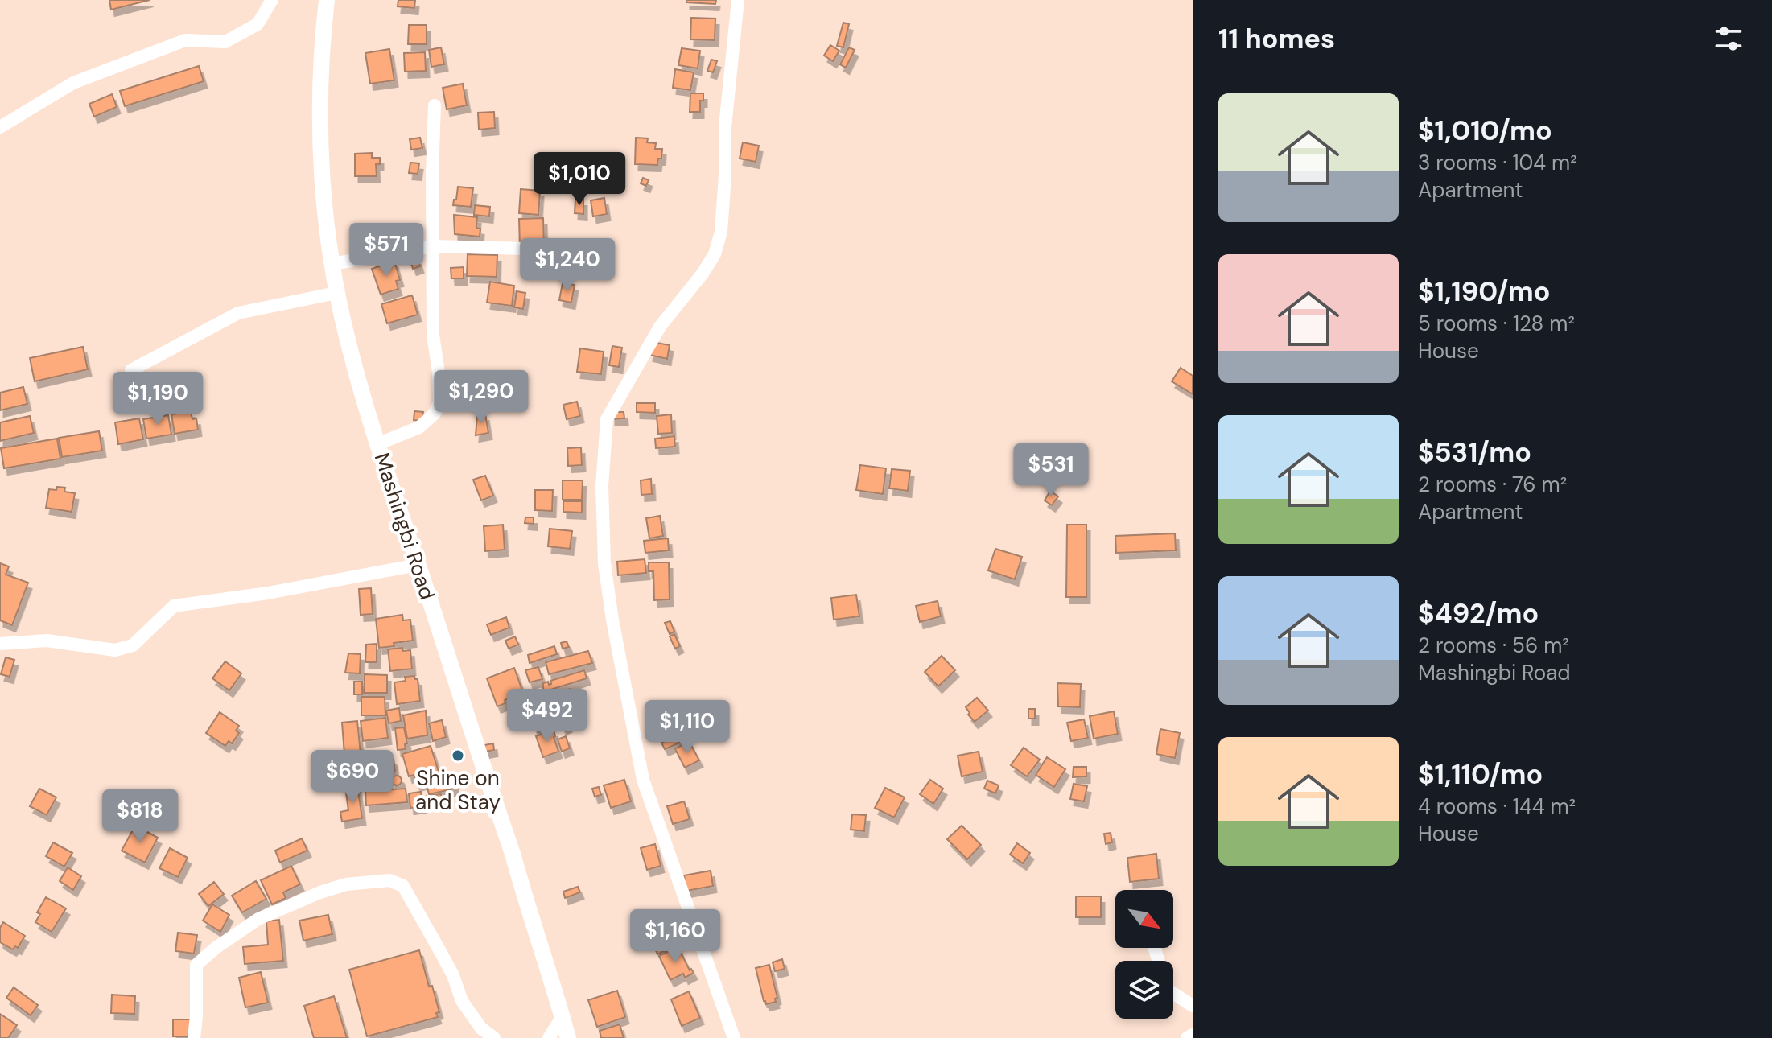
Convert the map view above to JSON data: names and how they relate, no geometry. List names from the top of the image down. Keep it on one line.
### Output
{"streets":{"main road":["Mashingbi Road"]},"places":["Shine on and Stay"],"north":"bottom right","page":{"heading":"11 homes","list":[{"name":"$1,010/mo","note":"3 rooms · 104 m² · Apartment"},{"name":"$1,190/mo","note":"5 rooms · 128 m² · House"},{"name":"$531/mo","note":"2 rooms · 76 m² · Apartment"},{"name":"$492/mo","note":"2 rooms · 56 m² · Mashingbi Road"},{"name":"$1,110/mo","note":"4 rooms · 144 m² · House"}],"price":["$1,010","$571","$1,240","$1,290","$1,190","$531","$492","$1,110","$690","$818","$1,160"]}}
